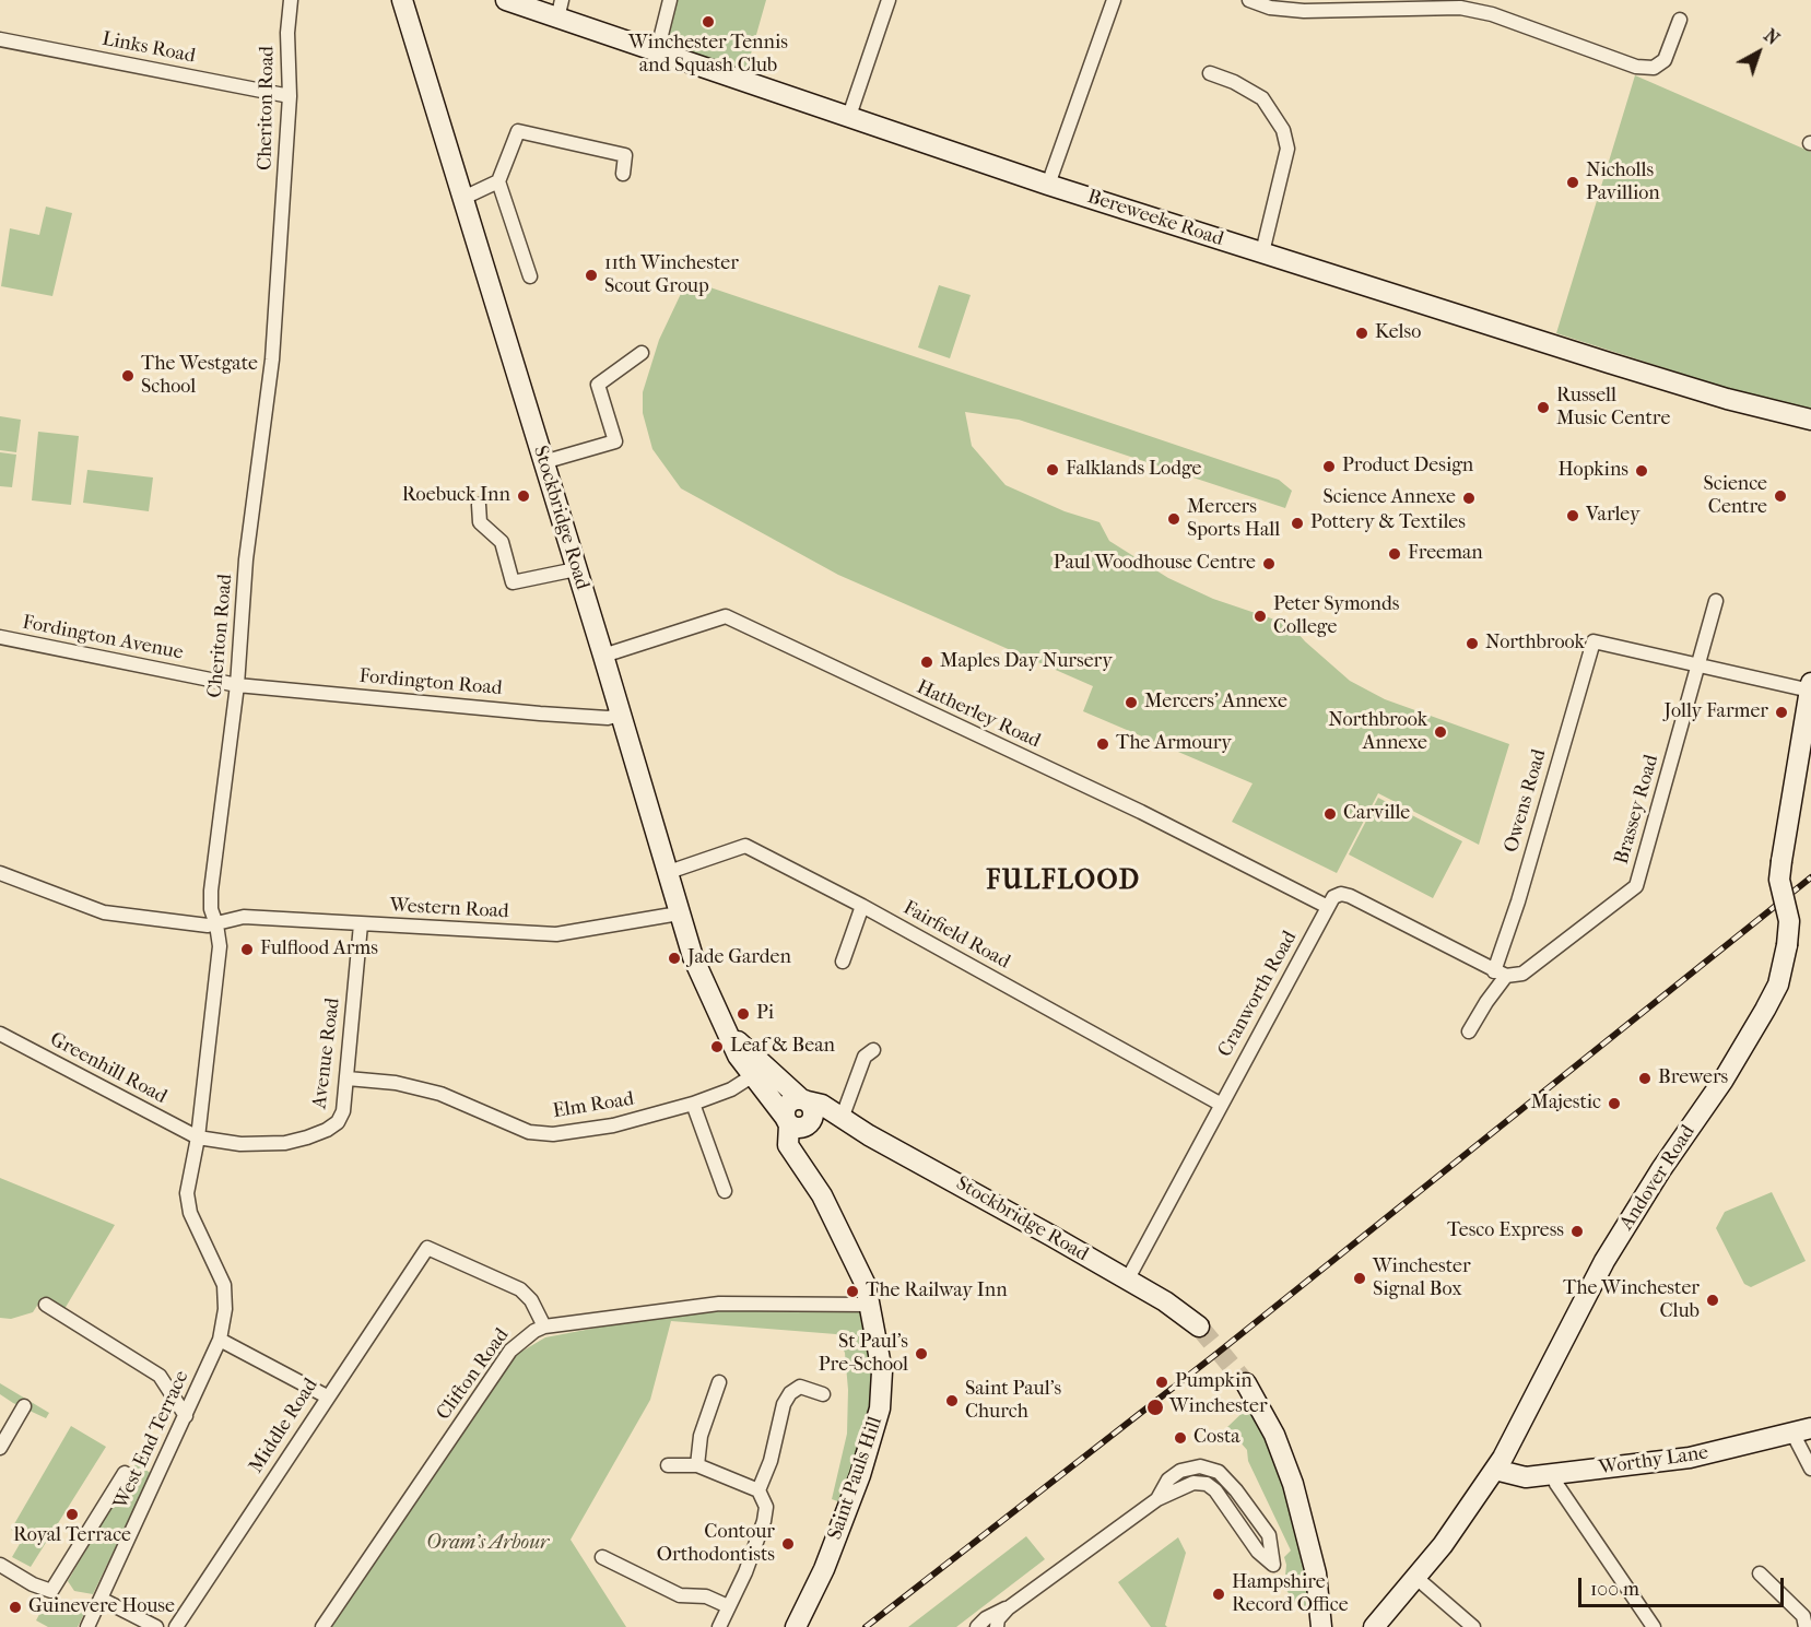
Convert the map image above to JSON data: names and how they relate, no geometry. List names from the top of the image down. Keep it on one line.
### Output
{"streets":{"main road":["Bereweeke Road","Stockbridge Road","Andover Road","Worthy Lane","Saint Pauls Hill"],"street":["Links Road","Cheriton Road","Fordington Avenue","Fordington Road","Hatherley Road","Owens Road","Brassey Road","Western Road","Fairfield Road","Cranworth Road","Avenue Road","Greenhill Road","Elm Road","Clifton Road","Middle Road","West End Terrace"]},"crossings":[["Links Road","Cheriton Road"],["Cheriton Road","Fordington Avenue"],["Cheriton Road","Fordington Road"],["Cheriton Road","Western Road"],["Cheriton Road","Avenue Road"],["Cheriton Road","Greenhill Road"],["Cheriton Road","West End Terrace"],["Stockbridge Road","Fordington Road"],["Stockbridge Road","Hatherley Road"],["Stockbridge Road","Western Road"],["Stockbridge Road","Fairfield Road"],["Stockbridge Road","Cranworth Road"],["Stockbridge Road","Elm Road"],["Stockbridge Road","Saint Pauls Hill"],["Fordington Avenue","Fordington Road"],["Hatherley Road","Cranworth Road"],["Owens Road","Brassey Road"],["Western Road","Avenue Road"],["Fairfield Road","Cranworth Road"],["Avenue Road","Greenhill Road"],["Avenue Road","Elm Road"],["Andover Road","Worthy Lane"],["Clifton Road","Middle Road"],["Clifton Road","Saint Pauls Hill"]],"districts":["FULFLOOD"],"parks":["Oram's Arbour"],"places":["Winchester Tennis and Squash Club","Nicholls Pavillion","11th Winchester Scout Group","Kelso","The Westgate School","Russell Music Centre","Product Design","Falklands Lodge","Hopkins","Roebuck Inn","Science Centre","Science Annexe","Varley","Mercers Sports Hall","Pottery & Textiles","Freeman","Paul Woodhouse Centre","Peter Symonds College","Northbrook","Maples Day Nursery","Mercers' Annexe","Jolly Farmer","Northbrook Annexe","The Armoury","Carville","Fulflood Arms","Jade Garden","Pi","Leaf & Bean","Brewers","Majestic","Tesco Express","Winchester Signal Box","The Railway Inn","The Winchester Club","St Paul's Pre-School","Pumpkin","Saint Paul's Church","Winchester","Costa","Royal Terrace","Contour Orthodontists","Hampshire Record Office","Guinevere House"],"scale_bar":"100 m","north":"top right"}
